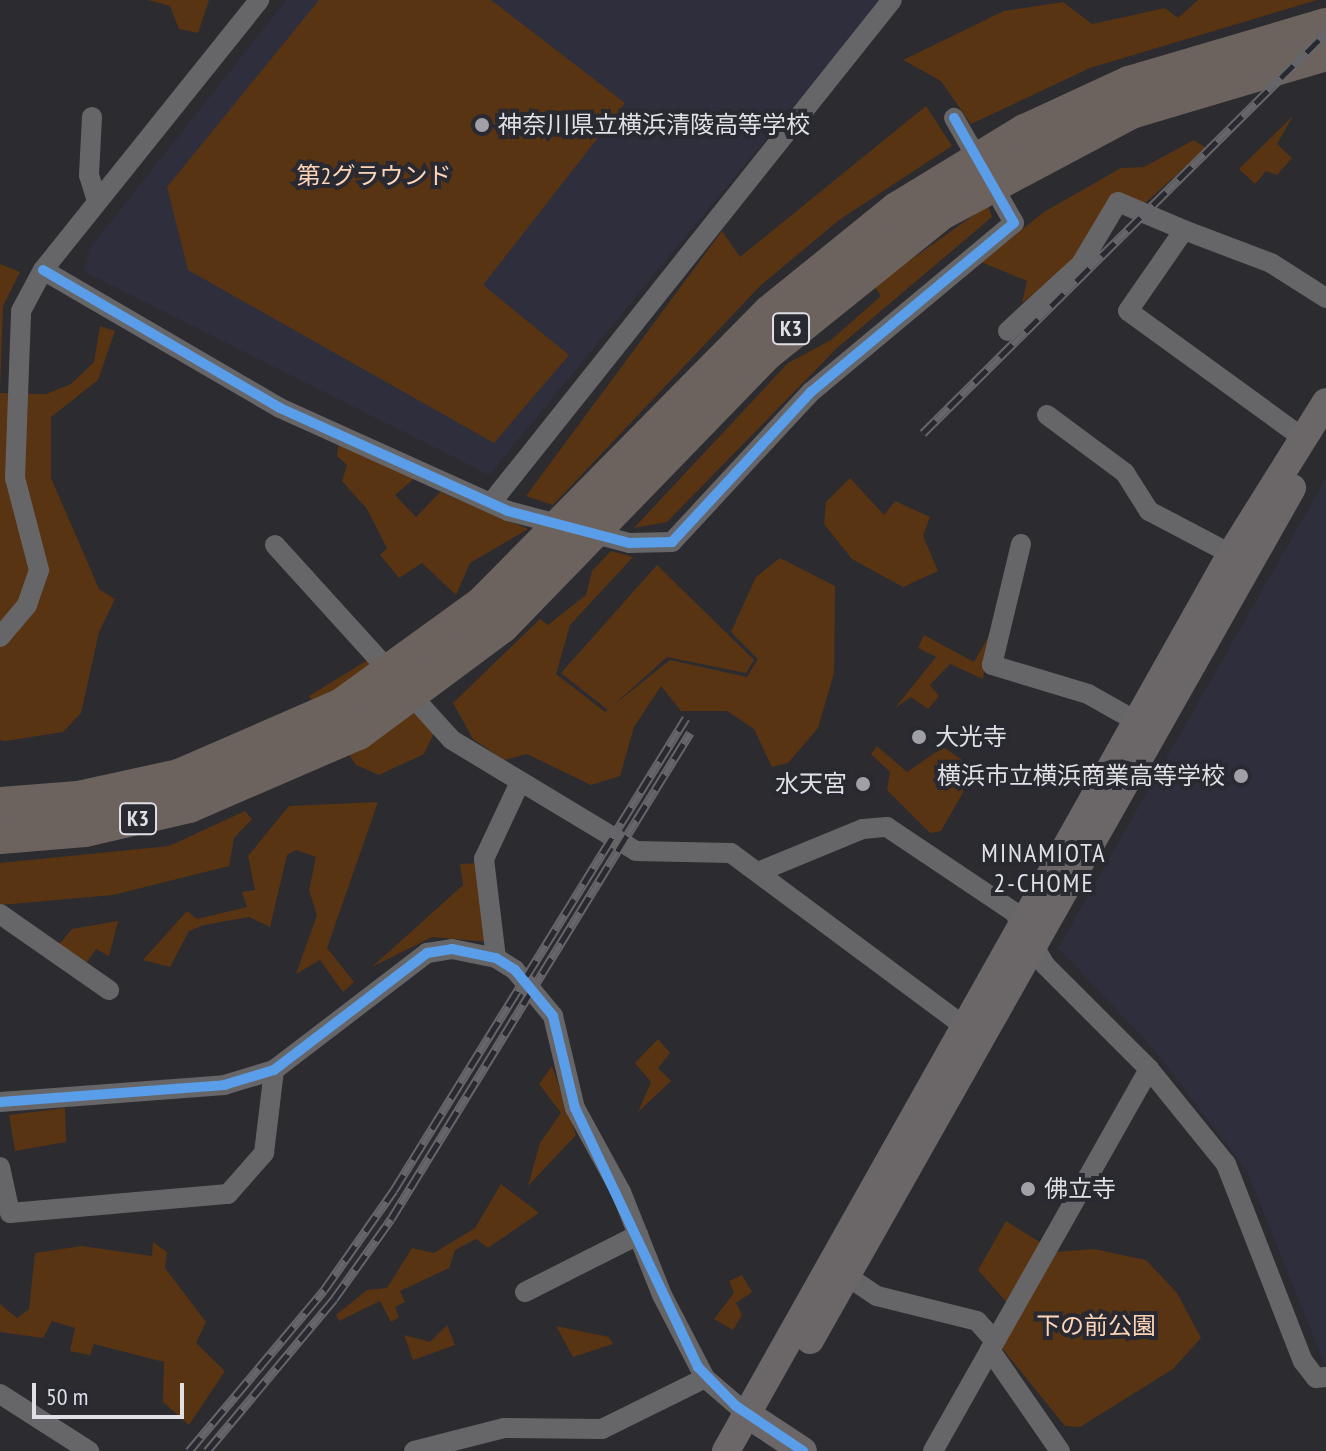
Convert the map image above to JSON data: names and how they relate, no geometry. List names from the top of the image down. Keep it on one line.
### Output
{"streets":{"highway":["K3"]},"districts":["MINAMIOTA 2-CHOME"],"parks":["第2グラウンド","下の前公園"],"places":["神奈川県立横浜清陵高等学校","大光寺","横浜市立横浜商業高等学校","水天宮","佛立寺"],"scale_bar":"50 m"}
